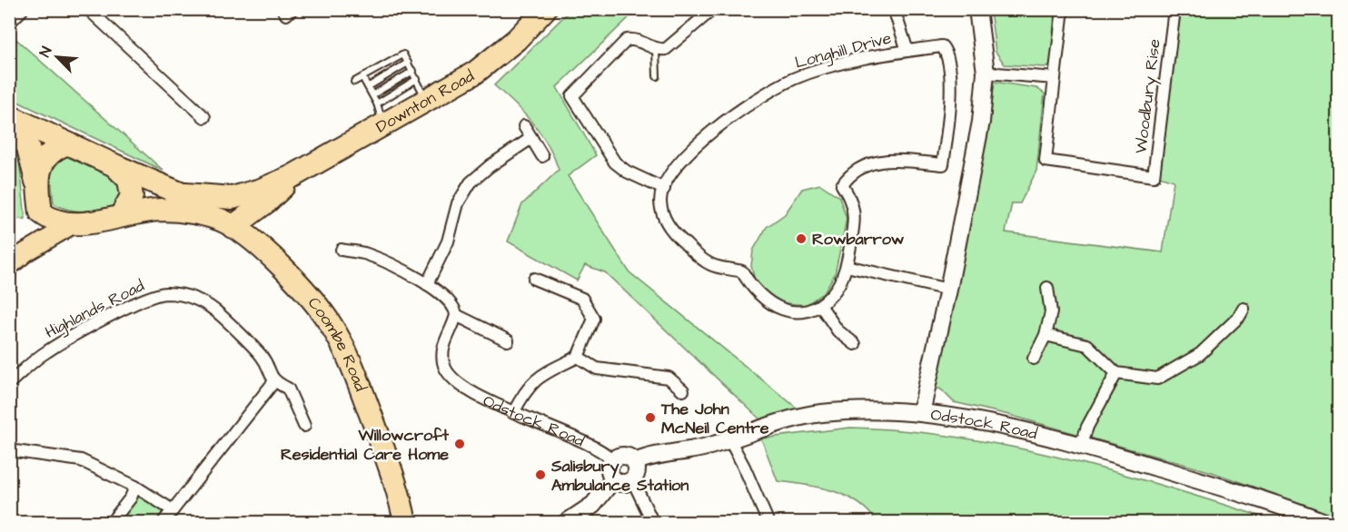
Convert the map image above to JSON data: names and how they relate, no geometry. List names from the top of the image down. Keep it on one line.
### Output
{"streets":{"highway":["Downton Road","Coombe Road"],"street":["Longhill Drive","Woodbury Rise","Highlands Road","Odstock Road"]},"crossings":[["Downton Road","Coombe Road"]],"places":["Rowbarrow","The John McNeil Centre","Willowcroft Residential Care Home","Salisbury Ambulance Station"],"north":"top left"}
